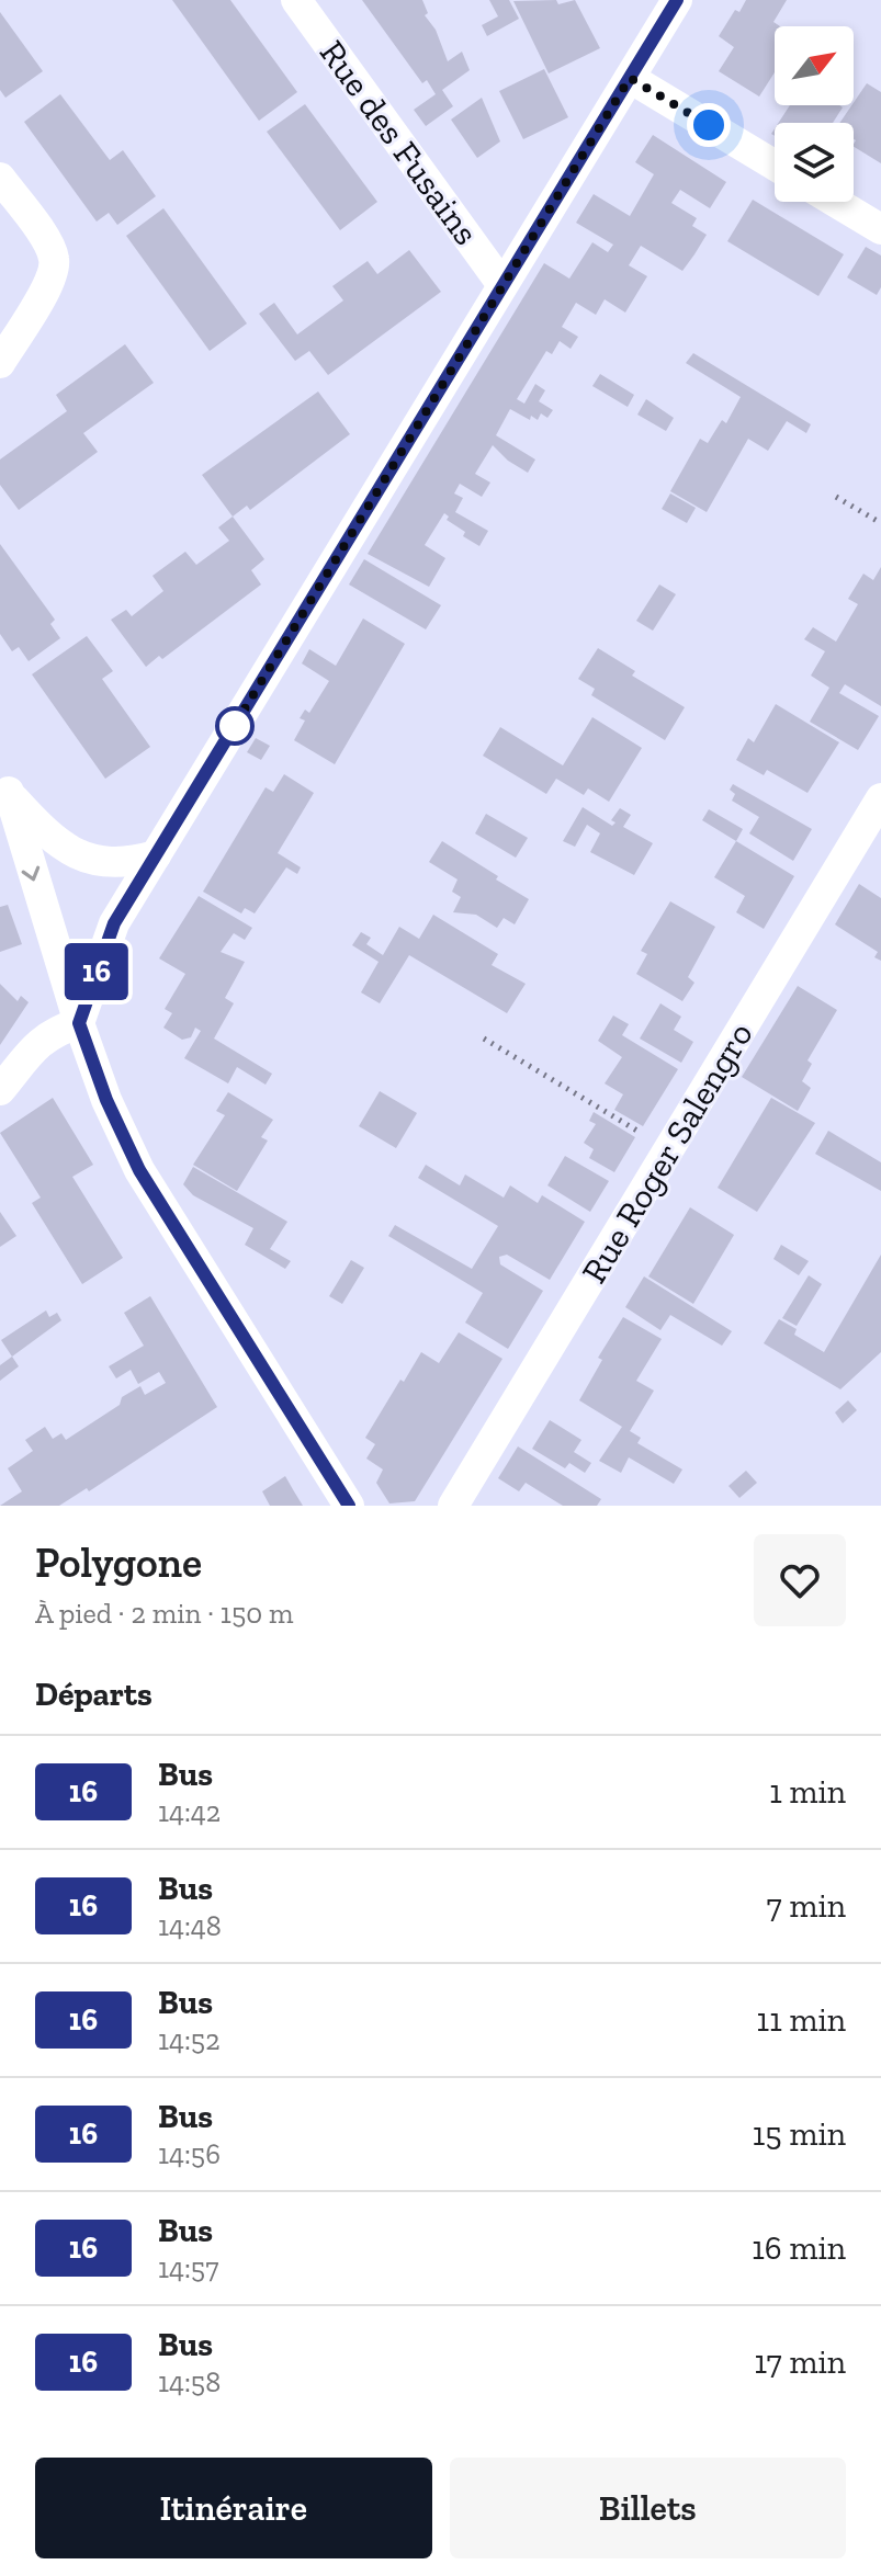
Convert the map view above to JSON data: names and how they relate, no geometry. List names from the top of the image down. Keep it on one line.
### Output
{"streets":{"street":["Rue des Fusains","Rue Roger Salengro"]},"lines":["bus line 16"],"north":"top right","page":{"on_map":"16","heading":[["Polygone","À pied · 2 min · 150 m"],"Départs"],"list":[{"mark":"16","name":"Bus","note":"14:42","value":"1 min"},{"mark":"16","name":"Bus","note":"14:48","value":"7 min"},{"mark":"16","name":"Bus","note":"14:52","value":"11 min"},{"mark":"16","name":"Bus","note":"14:56","value":"15 min"},{"mark":"16","name":"Bus","note":"14:57","value":"16 min"},{"mark":"16","name":"Bus","note":"14:58","value":"17 min"}],"buttons":["Itinéraire","Billets"]}}
